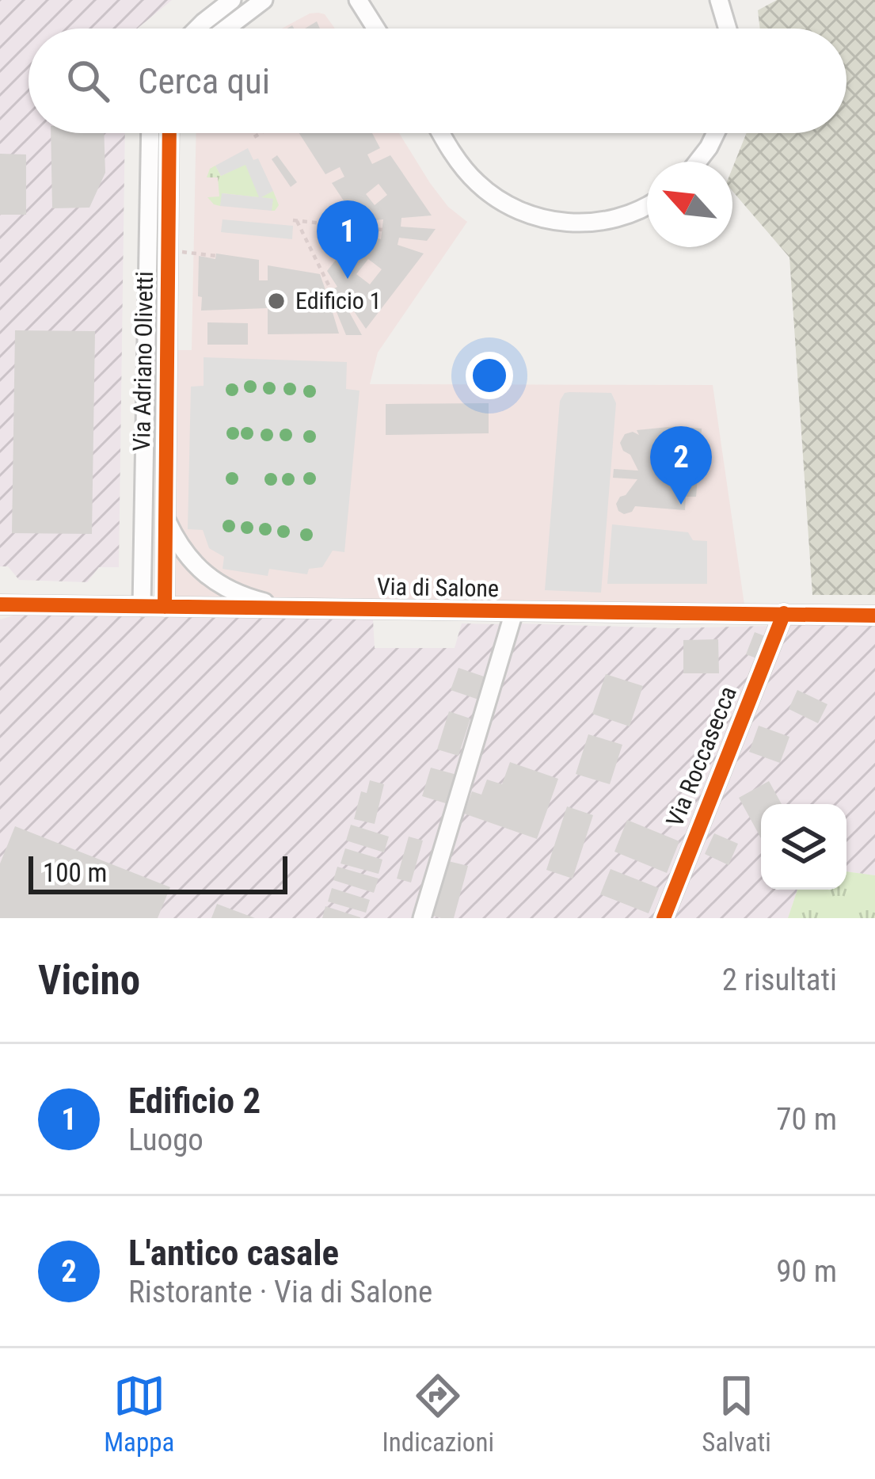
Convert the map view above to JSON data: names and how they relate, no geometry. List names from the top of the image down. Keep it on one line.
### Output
{"streets":{"street":["Via Adriano Olivetti","Via di Salone","Via Roccasecca"]},"crossings":[["Via Adriano Olivetti","Via di Salone"],["Via di Salone","Via Roccasecca"]],"places":["Edificio 1"],"scale_bar":"100 m","north":"top left","page":{"search":"Cerca qui","pins":["1","2"],"scale":"100 m","heading":["Vicino","2 risultati"],"list":[{"mark":"1","name":"Edificio 2","note":"Luogo","value":"70 m"},{"mark":"2","name":"L'antico casale","note":"Ristorante · Via di Salone","value":"90 m"}],"nav":["Mappa","Indicazioni","Salvati"]}}
